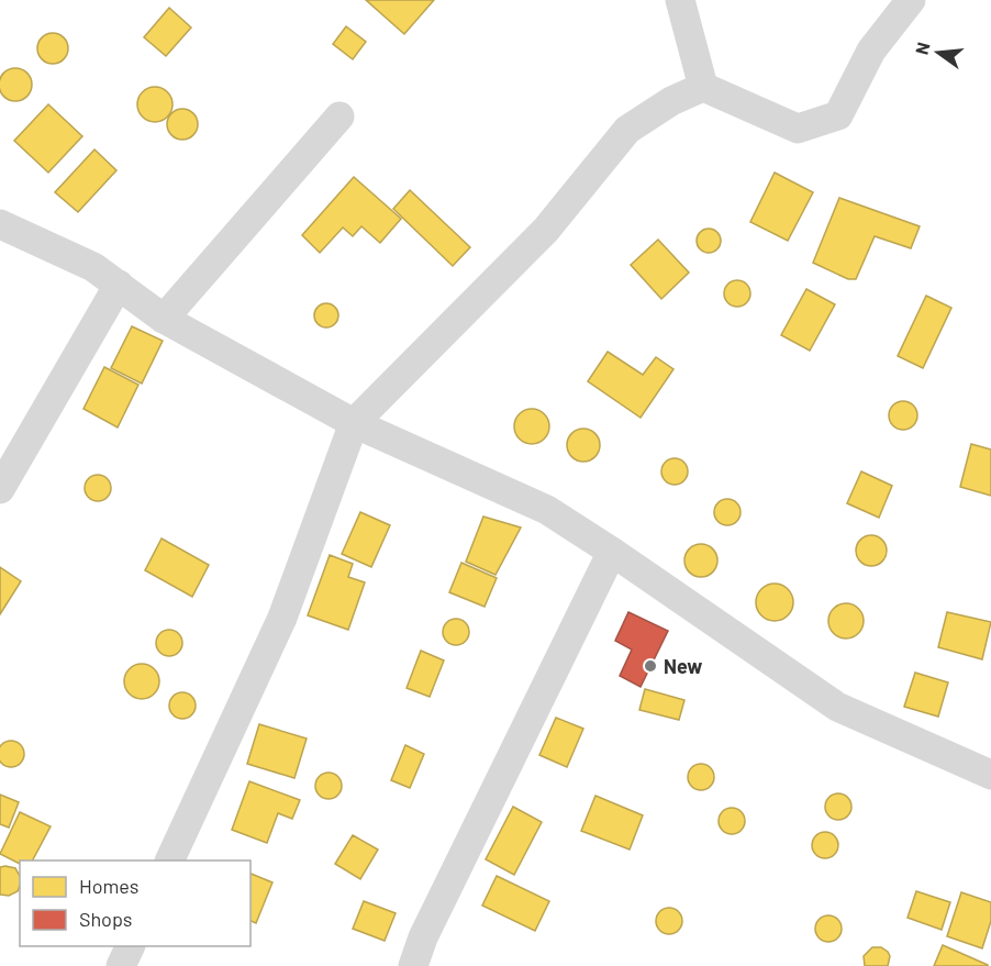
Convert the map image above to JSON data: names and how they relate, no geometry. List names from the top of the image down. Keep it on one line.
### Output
{"places":["New"],"legend":["Homes","Shops"],"north":"left"}
